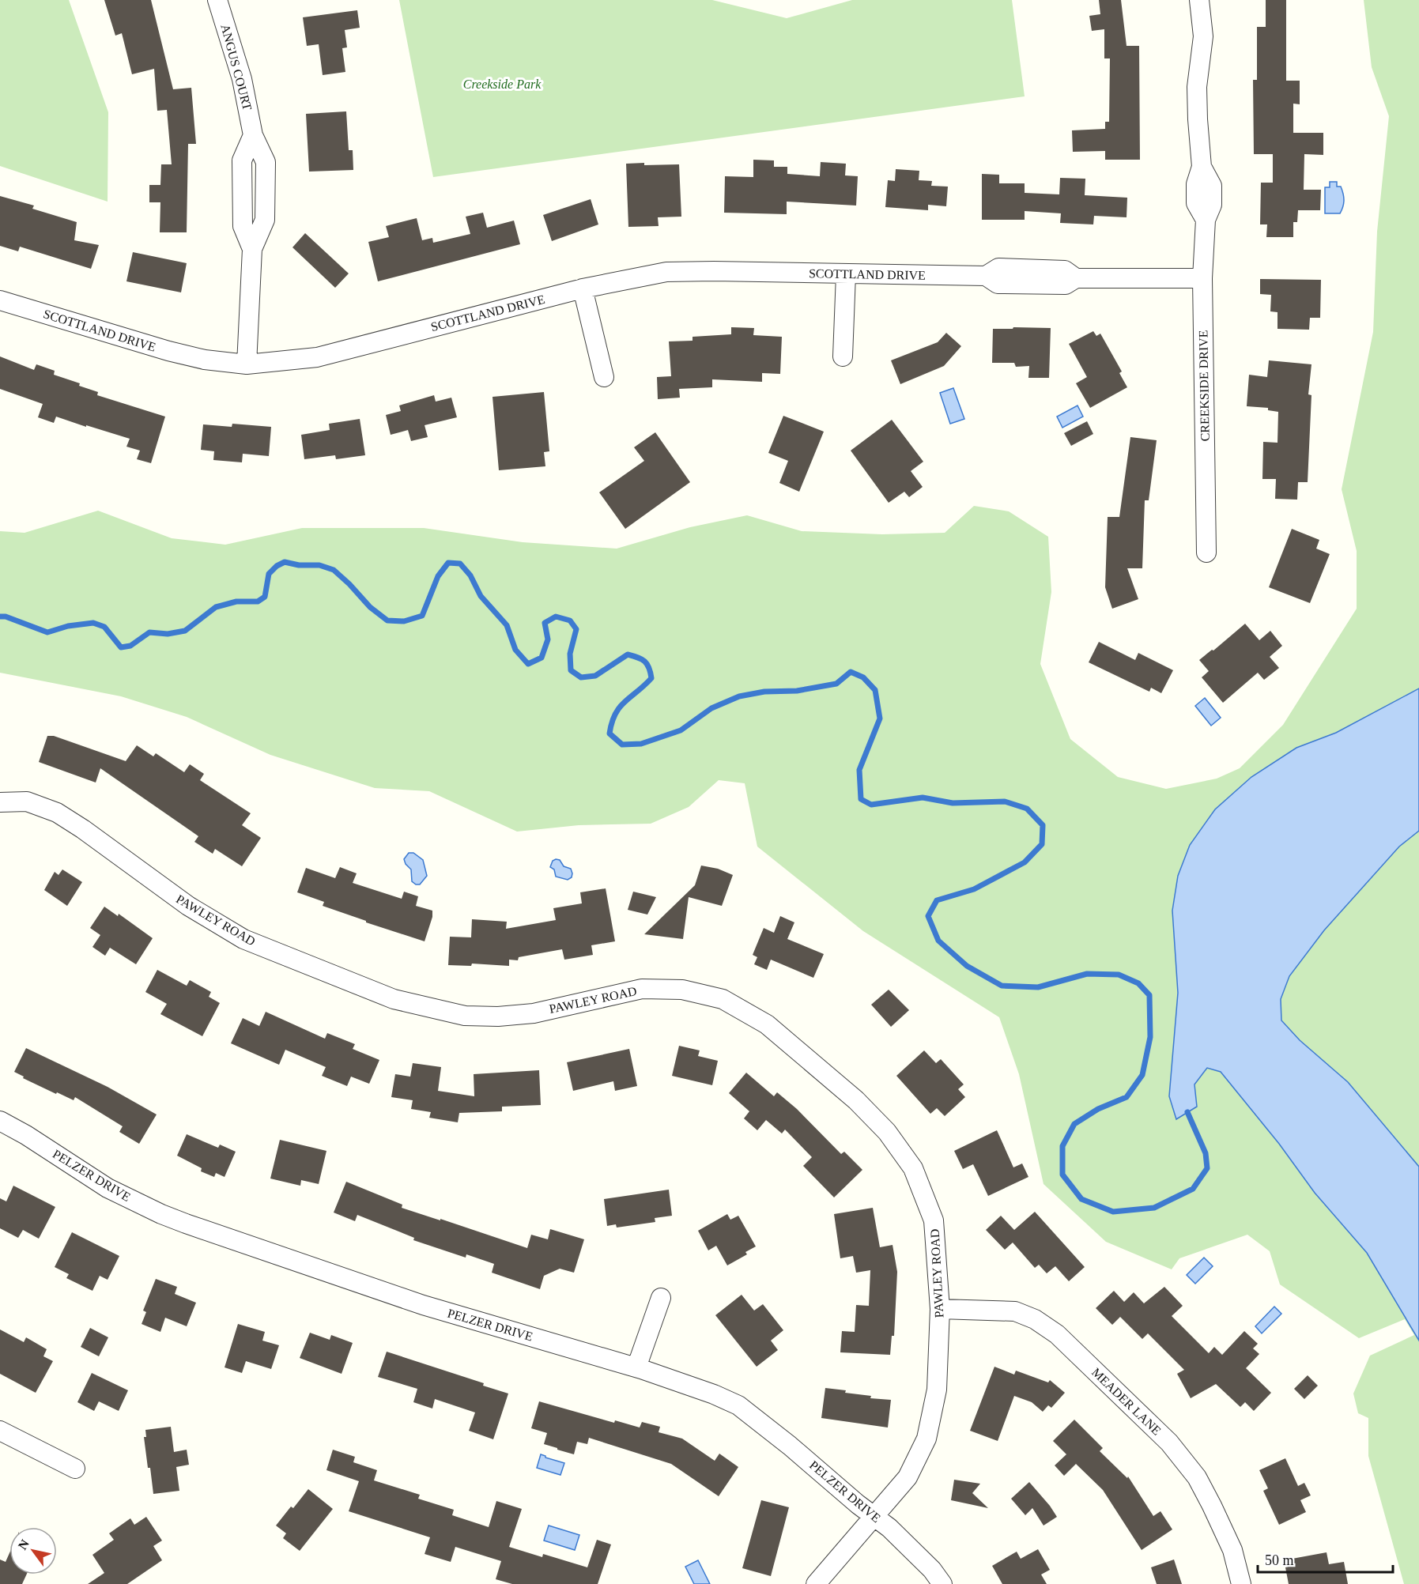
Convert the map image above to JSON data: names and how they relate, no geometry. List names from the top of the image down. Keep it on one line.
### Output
{"streets":{"street":["ANGUS COURT","SCOTTLAND DRIVE","CREEKSIDE DRIVE","PAWLEY ROAD","PELZER DRIVE","MEADER LANE"]},"crossings":[["ANGUS COURT","SCOTTLAND DRIVE"],["SCOTTLAND DRIVE","CREEKSIDE DRIVE"],["PAWLEY ROAD","PELZER DRIVE"],["PAWLEY ROAD","MEADER LANE"]],"parks":["Creekside Park"],"scale_bar":"50 m","north":"top left"}
